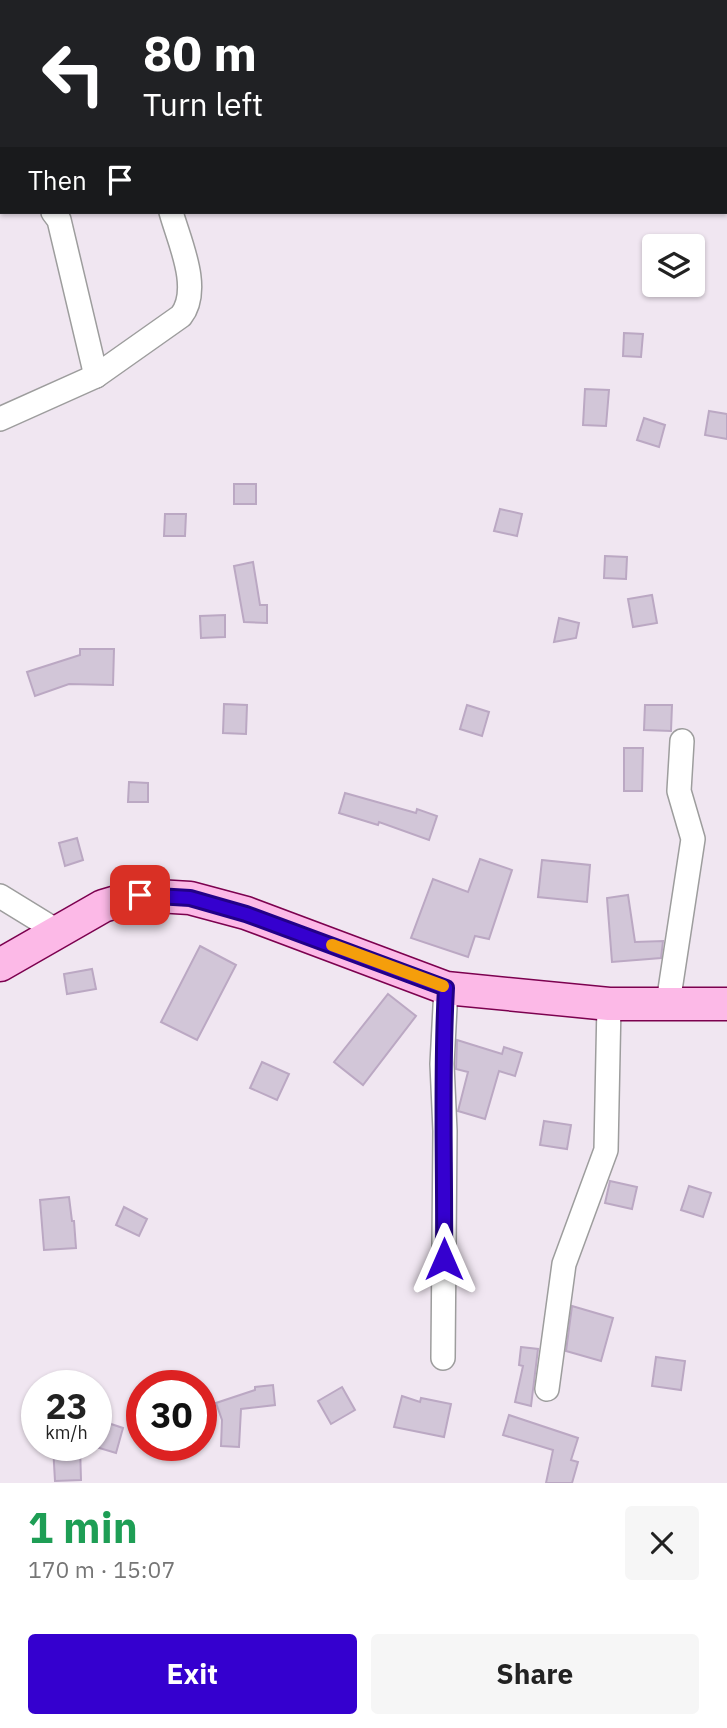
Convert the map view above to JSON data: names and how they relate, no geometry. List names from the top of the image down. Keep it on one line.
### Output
{"page":{"turn":["80 m","Turn left"],"then":"Then","speed":"23 km/h","limit":"30","heading":["1 min","170 m · 15:07"],"buttons":["Exit","Share"]}}
